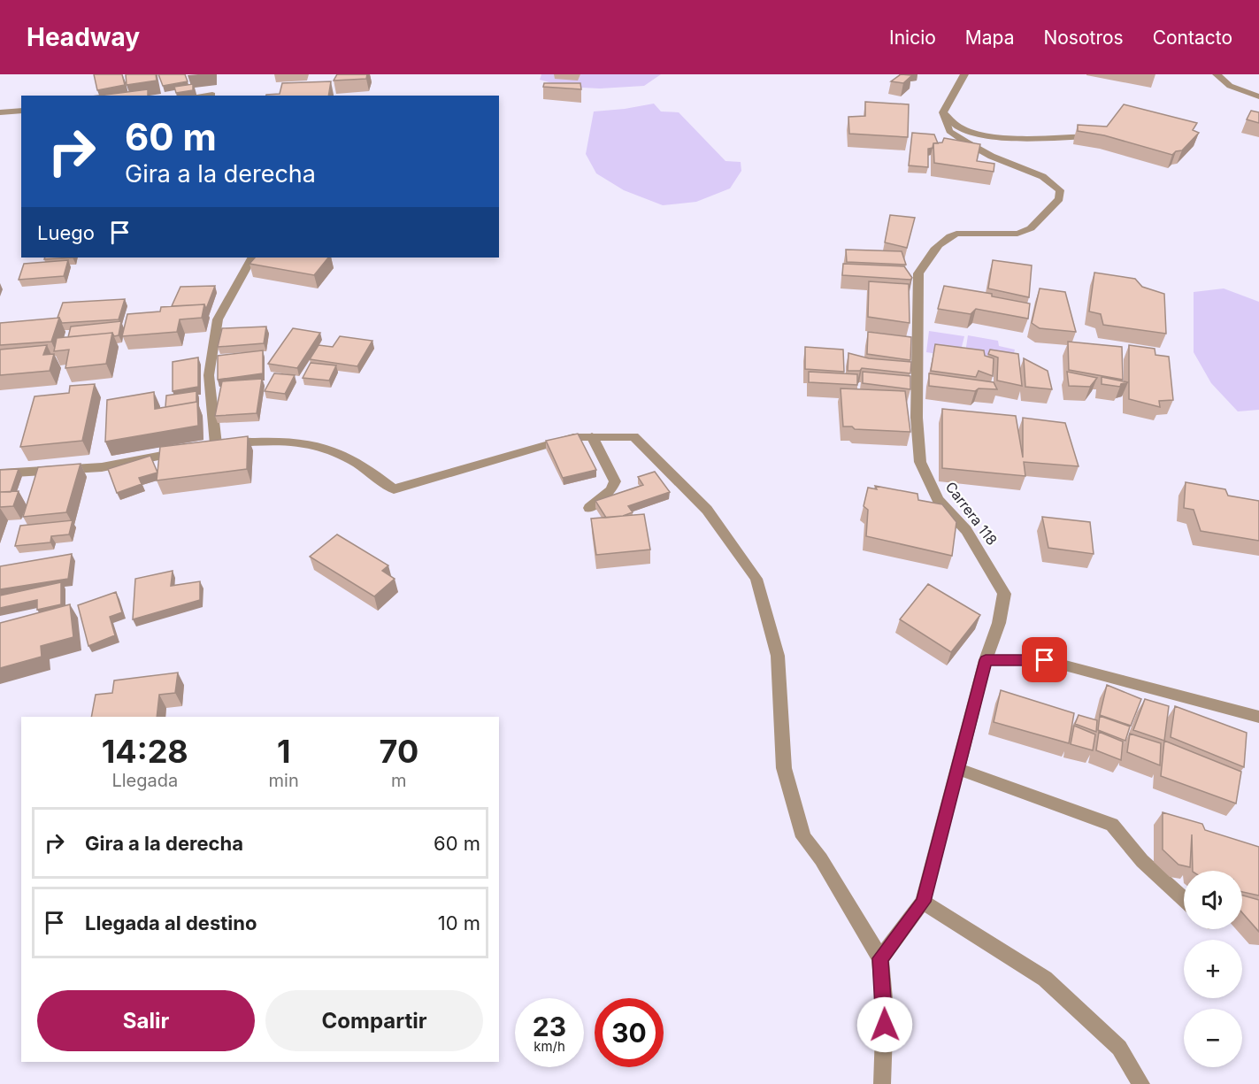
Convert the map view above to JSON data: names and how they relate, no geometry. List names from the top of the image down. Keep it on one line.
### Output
{"streets":{"street":["Carrera 118"]},"page":{"header":"Headway","nav":["Inicio","Mapa","Nosotros","Contacto"],"turn":["60 m","Gira a la derecha"],"then":"Luego","eta":["14:28","Llegada","1","min","70","m"],"list":[{"name":"Gira a la derecha","value":"60 m"},{"name":"Llegada al destino","value":"10 m"}],"map_buttons":["+","−"],"buttons":["Salir","Compartir"],"speed":"23 km/h","limit":"30"}}
